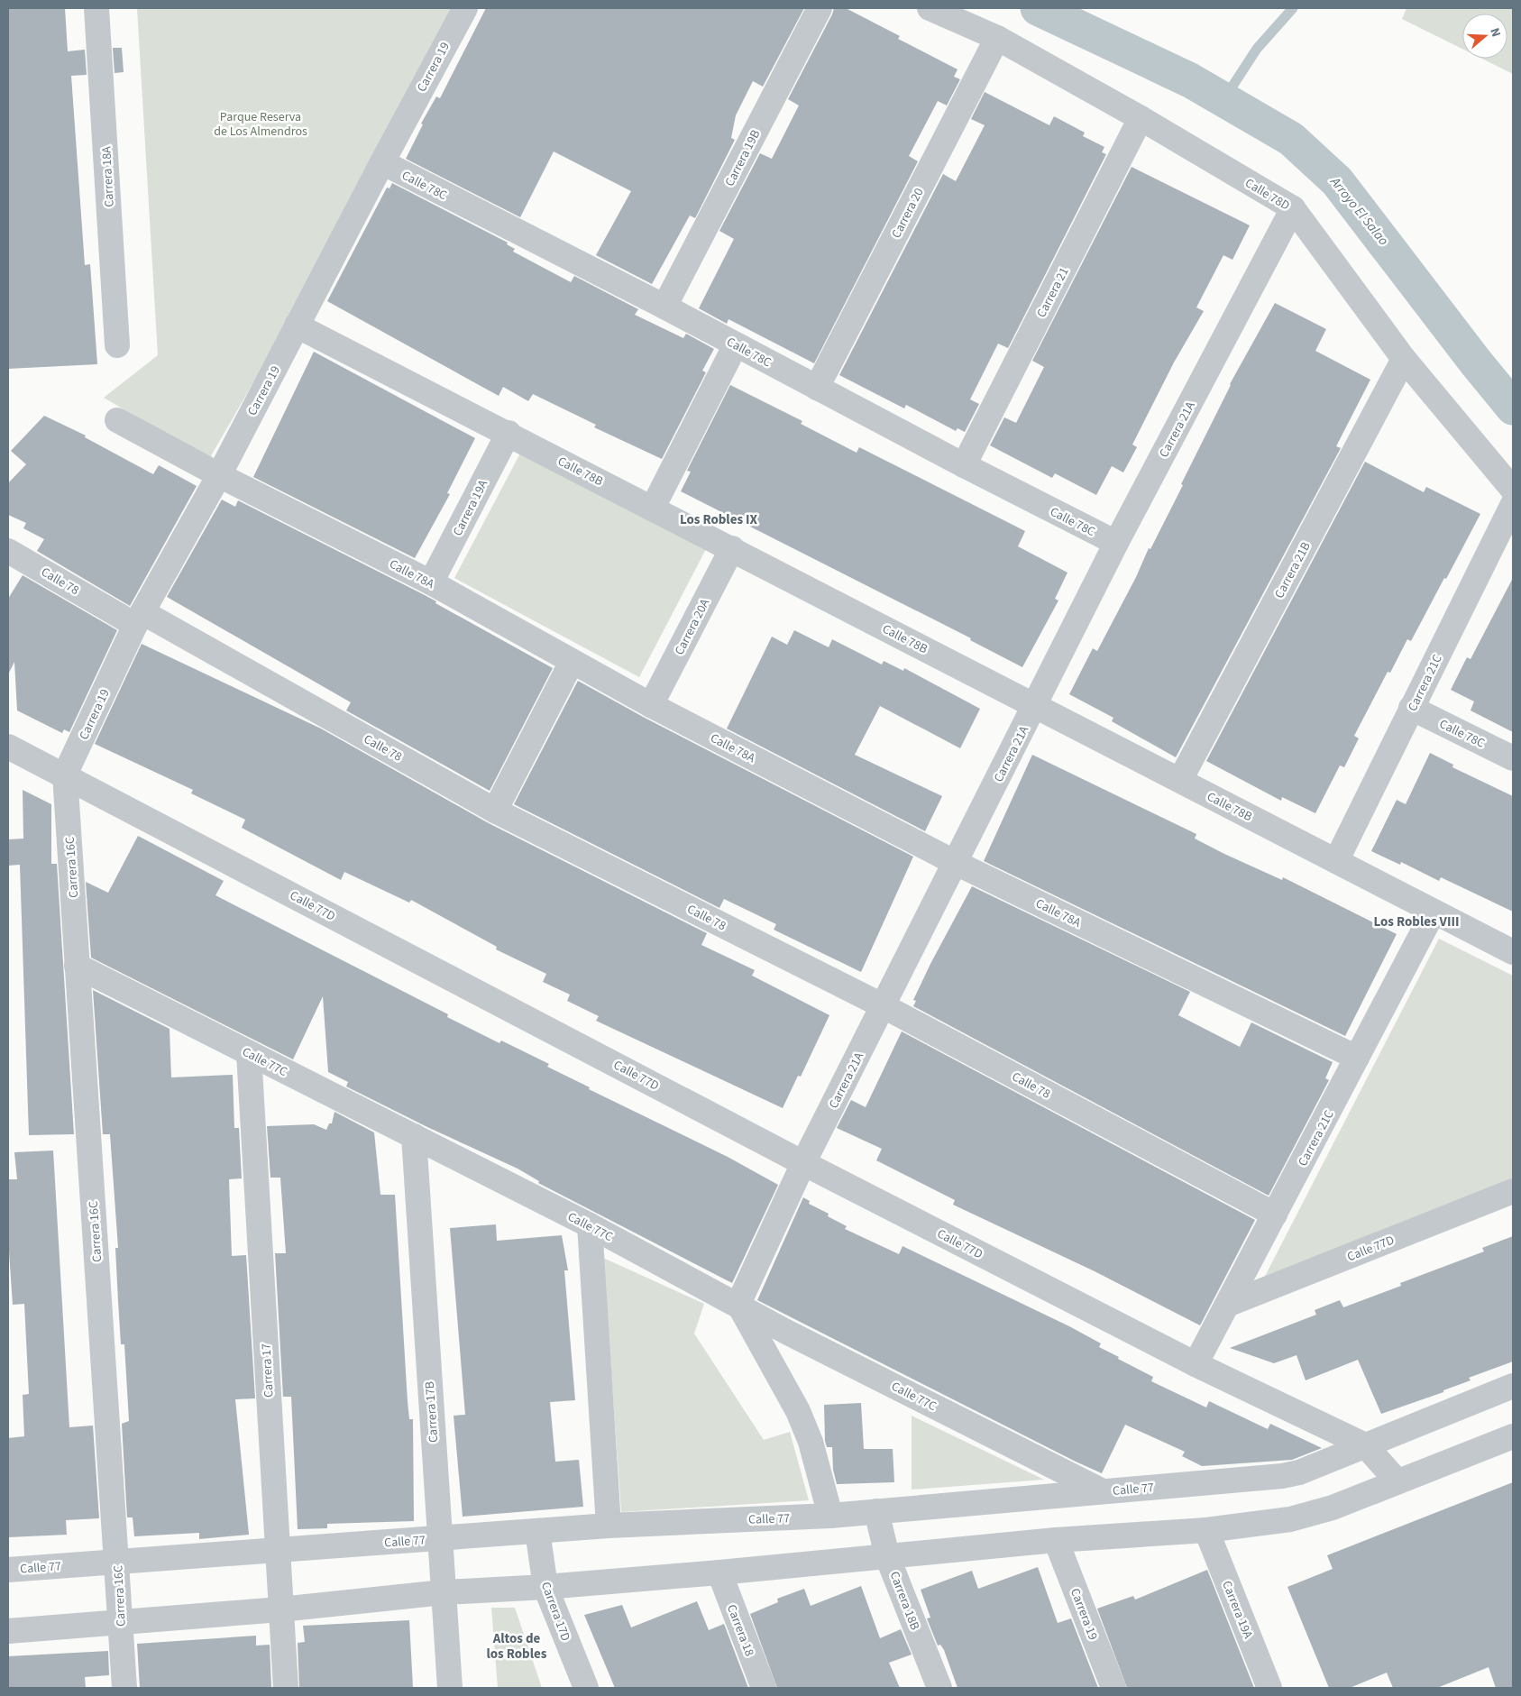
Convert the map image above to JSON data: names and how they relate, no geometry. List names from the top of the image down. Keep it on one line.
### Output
{"streets":{"street":["Carrera 19","Carrera 19B","Carrera 18A","Calle 78C","Calle 78D","Carrera 20","Carrera 21","Carrera 21A","Calle 78B","Carrera 19A","Carrera 21B","Calle 78A","Calle 78","Carrera 20A","Carrera 21C","Carrera 16C","Calle 77D","Calle 77C","Carrera 17","Carrera 17B","Calle 77","Carrera 18B","Carrera 17D","Carrera 18"]},"crossings":[["Carrera 19","Calle 78C"],["Carrera 19","Calle 78B"],["Carrera 19","Calle 78A"],["Carrera 19","Calle 78"],["Carrera 19","Carrera 16C"],["Carrera 19","Calle 77D"],["Carrera 19B","Calle 78C"],["Calle 78C","Carrera 20"],["Calle 78C","Carrera 21"],["Calle 78C","Carrera 21A"],["Calle 78C","Carrera 21C"],["Calle 78D","Carrera 20"],["Calle 78D","Carrera 21"],["Calle 78D","Carrera 21A"],["Calle 78D","Carrera 21B"],["Carrera 21A","Calle 78B"],["Carrera 21A","Calle 78A"],["Carrera 21A","Calle 78"],["Carrera 21A","Calle 77D"],["Carrera 21A","Calle 77C"],["Calle 78B","Carrera 19A"],["Calle 78B","Carrera 21B"],["Calle 78B","Carrera 20A"],["Calle 78B","Carrera 21C"],["Carrera 19A","Calle 78A"],["Calle 78A","Carrera 20A"],["Calle 78A","Carrera 21C"],["Calle 78","Carrera 21C"],["Carrera 21C","Calle 77D"],["Carrera 16C","Calle 77D"],["Carrera 16C","Calle 77C"],["Carrera 16C","Calle 77"],["Calle 77D","Calle 77"],["Calle 77C","Carrera 17"],["Calle 77C","Carrera 17B"],["Calle 77C","Calle 77"],["Carrera 17","Calle 77"],["Carrera 17B","Calle 77"],["Calle 77","Carrera 18B"],["Calle 77","Carrera 17D"]],"districts":["Los Robles IX","Los Robles VIII","Altos de los Robles"],"water":["Arroyo El Salao"],"parks":["Parque Reserva de Los Almendros"],"north":"right"}
